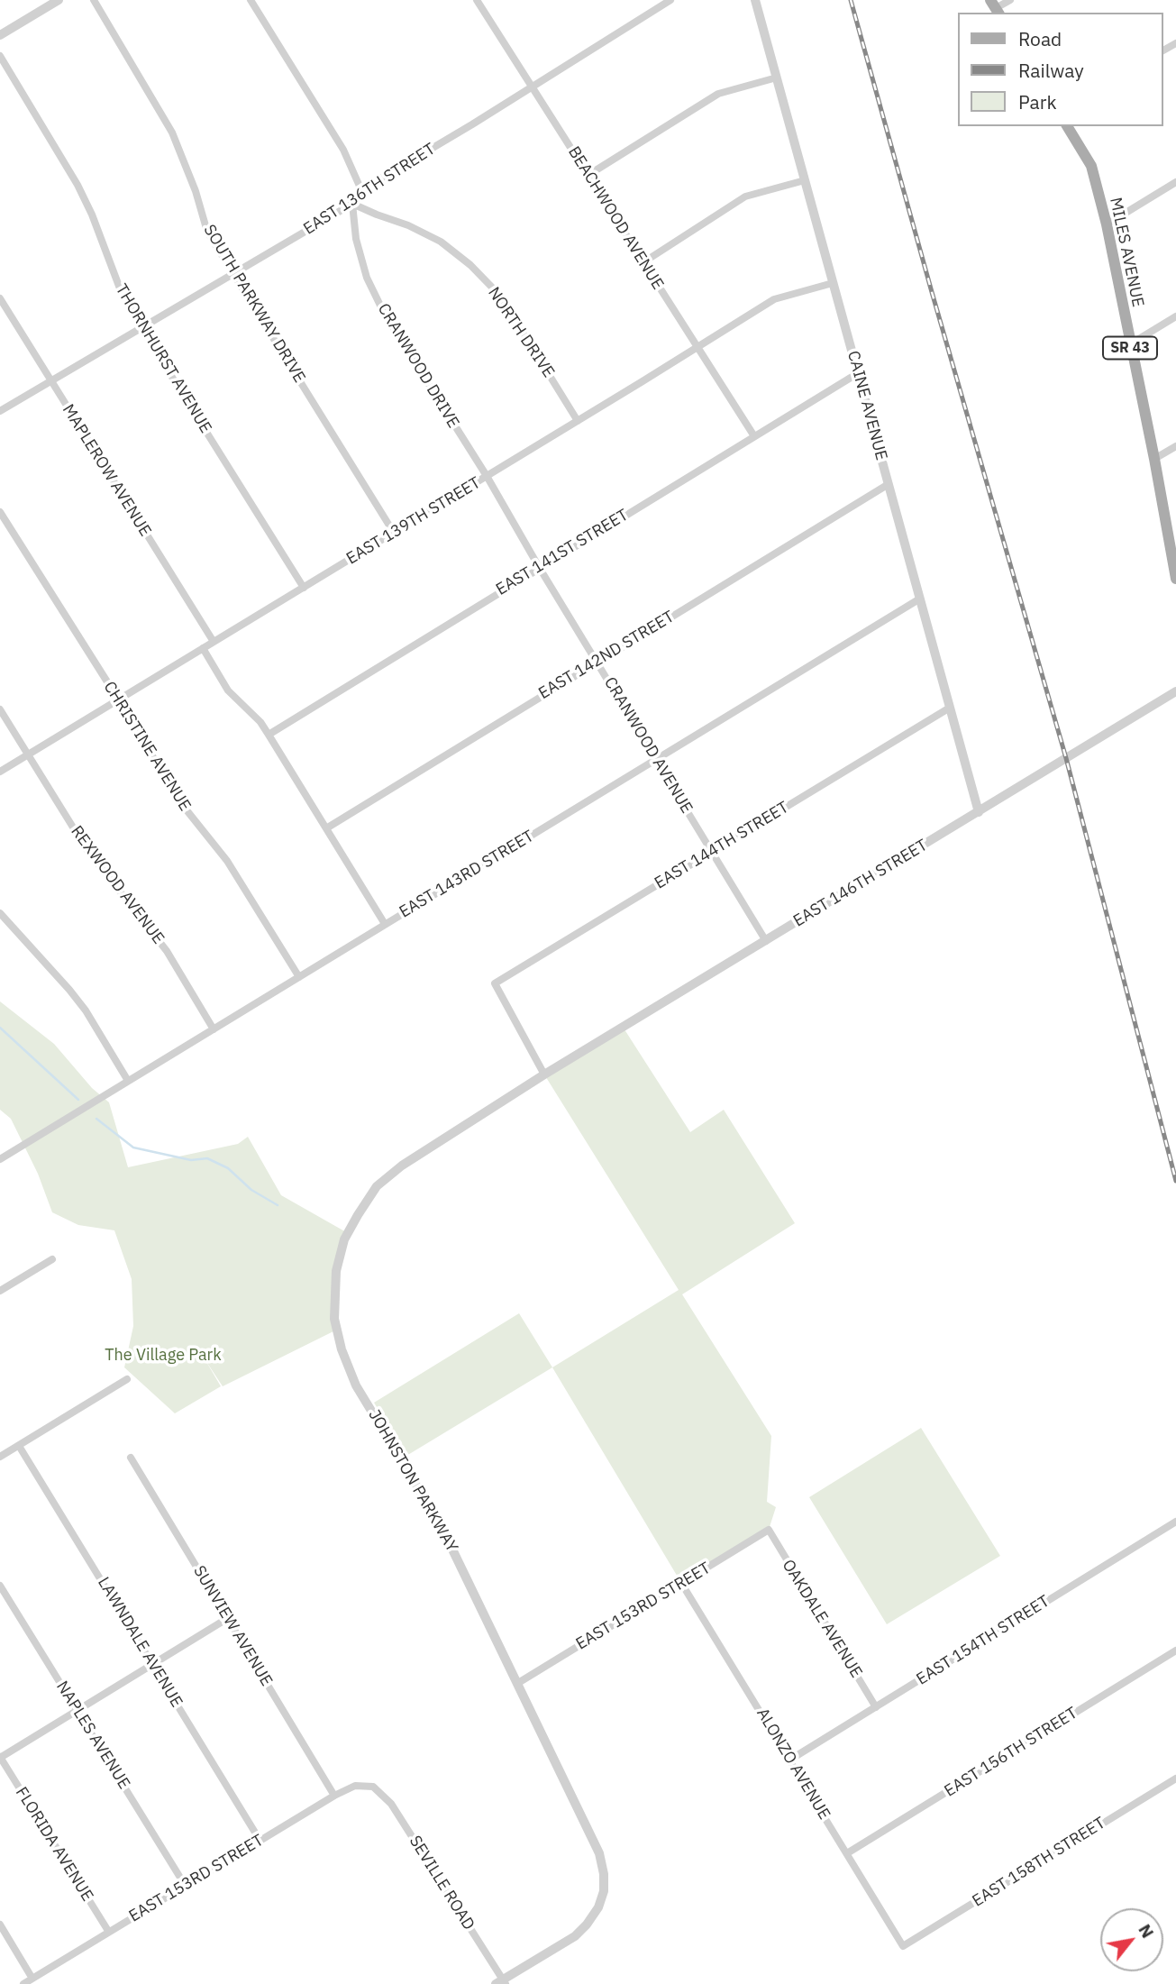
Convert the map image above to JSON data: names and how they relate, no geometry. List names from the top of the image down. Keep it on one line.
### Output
{"streets":{"main road":["MILES AVENUE","SR 43"],"street":["EAST 136TH STREET","BEACHWOOD AVENUE","SOUTH PARKWAY DRIVE","NORTH DRIVE","THORNHURST AVENUE","CRANWOOD DRIVE","CAINE AVENUE","MAPLEROW AVENUE","EAST 139TH STREET","EAST 141ST STREET","EAST 142ND STREET","CRANWOOD AVENUE","CHRISTINE AVENUE","EAST 144TH STREET","EAST 143RD STREET","EAST 146TH STREET","REXWOOD AVENUE","JOHNSTON PARKWAY","EAST 153RD STREET","OAKDALE AVENUE","SUNVIEW AVENUE","EAST 154TH STREET","LAWNDALE AVENUE","NAPLES AVENUE","EAST 156TH STREET","ALONZO AVENUE","FLORIDA AVENUE","EAST 158TH STREET","SEVILLE ROAD"]},"crossings":[["EAST 136TH STREET","BEACHWOOD AVENUE"],["EAST 136TH STREET","SOUTH PARKWAY DRIVE"],["EAST 136TH STREET","NORTH DRIVE"],["EAST 136TH STREET","THORNHURST AVENUE"],["EAST 136TH STREET","CRANWOOD DRIVE"],["EAST 136TH STREET","MAPLEROW AVENUE"],["BEACHWOOD AVENUE","EAST 139TH STREET"],["BEACHWOOD AVENUE","EAST 141ST STREET"],["SOUTH PARKWAY DRIVE","EAST 139TH STREET"],["NORTH DRIVE","CRANWOOD DRIVE"],["NORTH DRIVE","EAST 139TH STREET"],["THORNHURST AVENUE","EAST 139TH STREET"],["CRANWOOD DRIVE","EAST 139TH STREET"],["CRANWOOD DRIVE","CRANWOOD AVENUE"],["CAINE AVENUE","EAST 139TH STREET"],["CAINE AVENUE","EAST 141ST STREET"],["CAINE AVENUE","EAST 142ND STREET"],["CAINE AVENUE","EAST 144TH STREET"],["CAINE AVENUE","EAST 143RD STREET"],["CAINE AVENUE","EAST 146TH STREET"],["MAPLEROW AVENUE","EAST 139TH STREET"],["EAST 139TH STREET","CHRISTINE AVENUE"],["EAST 139TH STREET","REXWOOD AVENUE"],["EAST 141ST STREET","CRANWOOD AVENUE"],["EAST 142ND STREET","CRANWOOD AVENUE"],["CRANWOOD AVENUE","EAST 144TH STREET"],["CRANWOOD AVENUE","EAST 143RD STREET"],["CRANWOOD AVENUE","EAST 146TH STREET"],["CHRISTINE AVENUE","EAST 143RD STREET"],["EAST 144TH STREET","EAST 146TH STREET"],["EAST 144TH STREET","JOHNSTON PARKWAY"],["EAST 143RD STREET","REXWOOD AVENUE"],["EAST 146TH STREET","JOHNSTON PARKWAY"],["JOHNSTON PARKWAY","EAST 153RD STREET"],["JOHNSTON PARKWAY","SEVILLE ROAD"],["EAST 153RD STREET","OAKDALE AVENUE"],["EAST 153RD STREET","SUNVIEW AVENUE"],["EAST 153RD STREET","LAWNDALE AVENUE"],["EAST 153RD STREET","NAPLES AVENUE"],["EAST 153RD STREET","ALONZO AVENUE"],["EAST 153RD STREET","FLORIDA AVENUE"],["EAST 153RD STREET","SEVILLE ROAD"],["OAKDALE AVENUE","EAST 154TH STREET"],["EAST 154TH STREET","ALONZO AVENUE"],["EAST 156TH STREET","ALONZO AVENUE"],["ALONZO AVENUE","EAST 158TH STREET"]],"parks":["The Village Park"],"legend":["Road","Railway","Park"],"north":"top right"}
